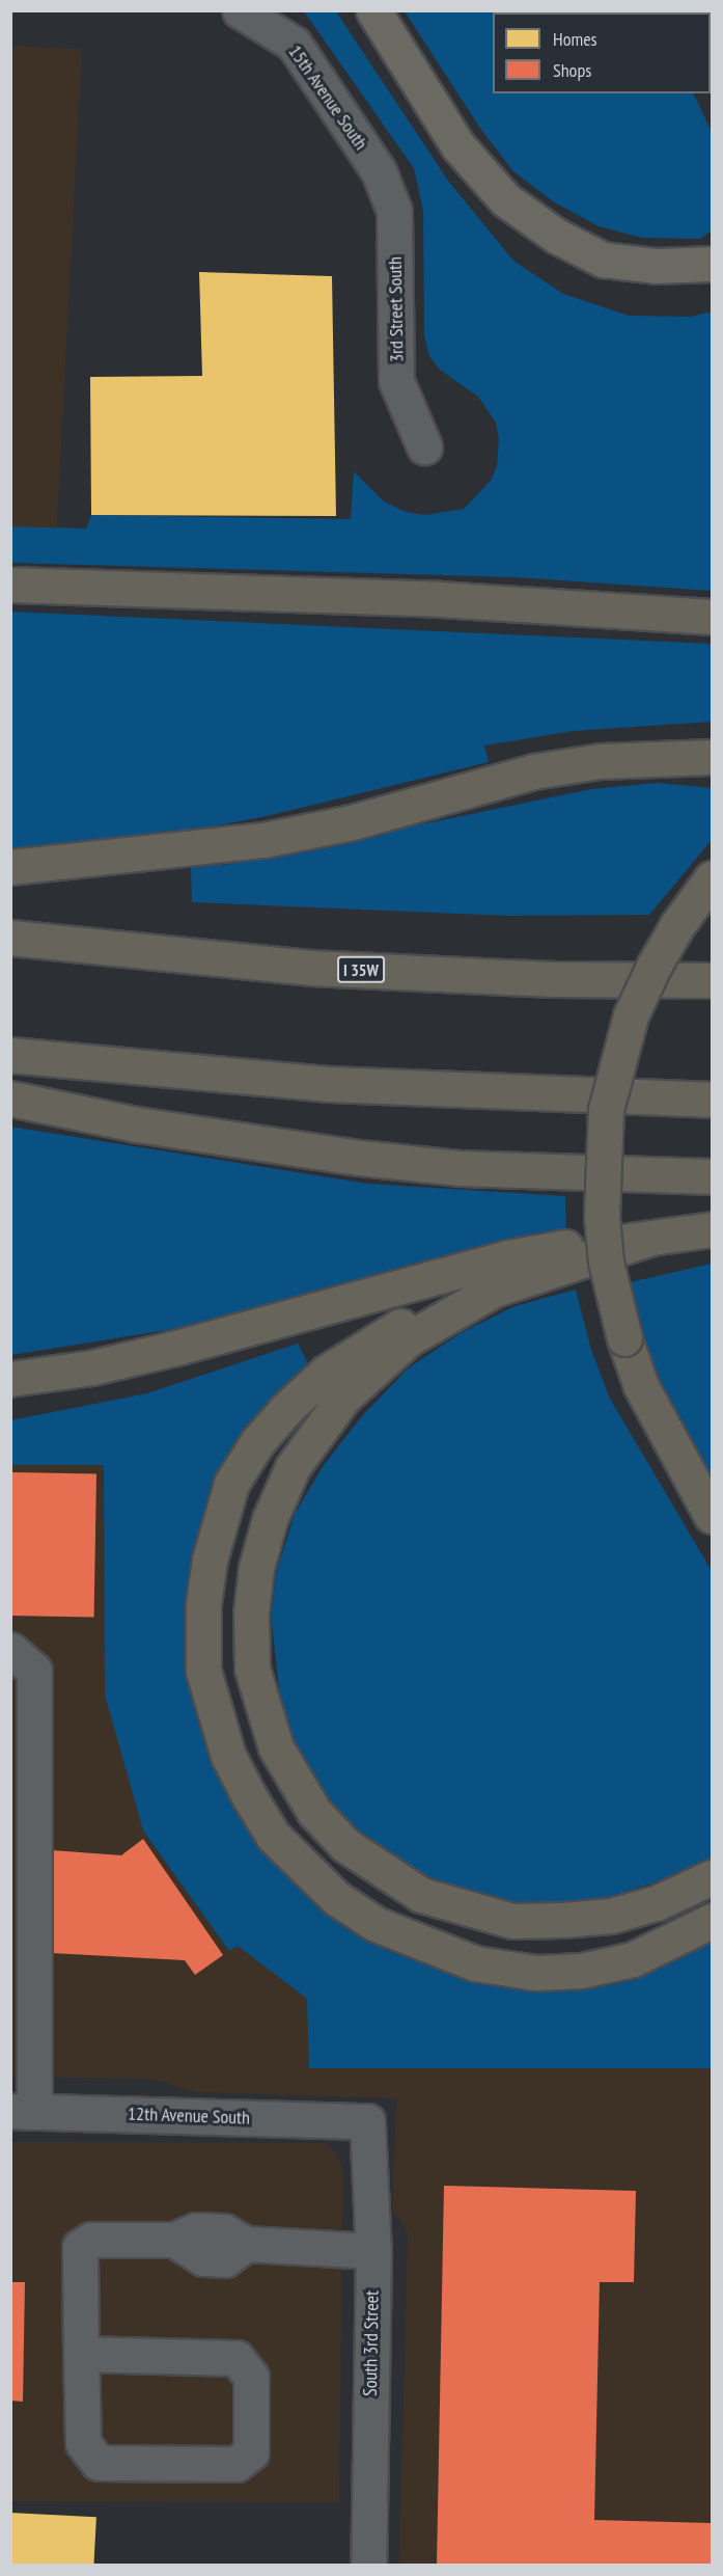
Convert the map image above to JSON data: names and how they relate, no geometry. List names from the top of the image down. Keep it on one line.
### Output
{"streets":{"highway":["I 35W"],"street":["15th Avenue South","3rd Street South","12th Avenue South","South 3rd Street"]},"crossings":[["15th Avenue South","3rd Street South"],["12th Avenue South","South 3rd Street"]],"legend":["Homes","Shops"]}
